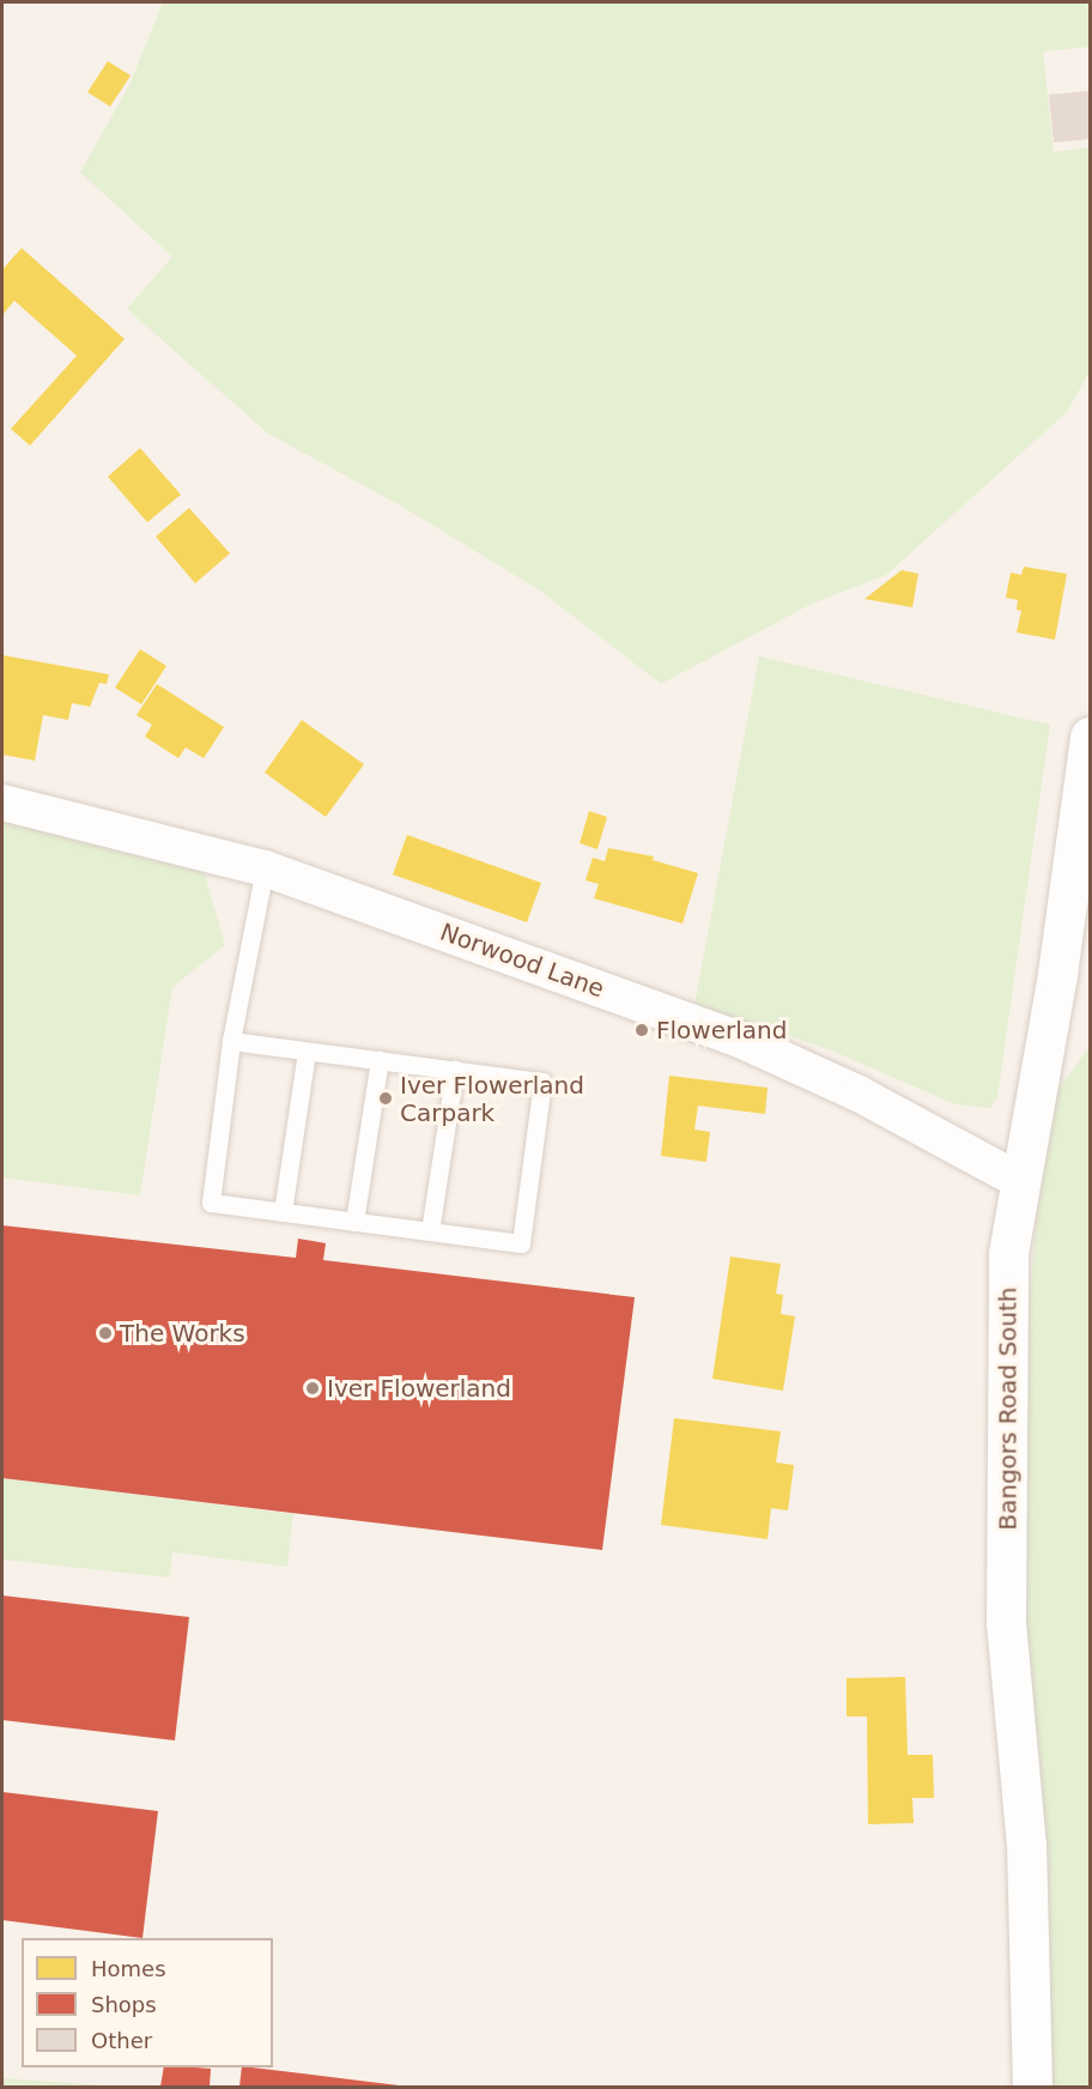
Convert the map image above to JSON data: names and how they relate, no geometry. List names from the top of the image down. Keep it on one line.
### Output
{"streets":{"street":["Norwood Lane","Bangors Road South"]},"crossings":[["Norwood Lane","Bangors Road South"]],"places":["Flowerland","Iver Flowerland Carpark","The Works","Iver Flowerland"],"legend":["Homes","Shops","Other"]}
